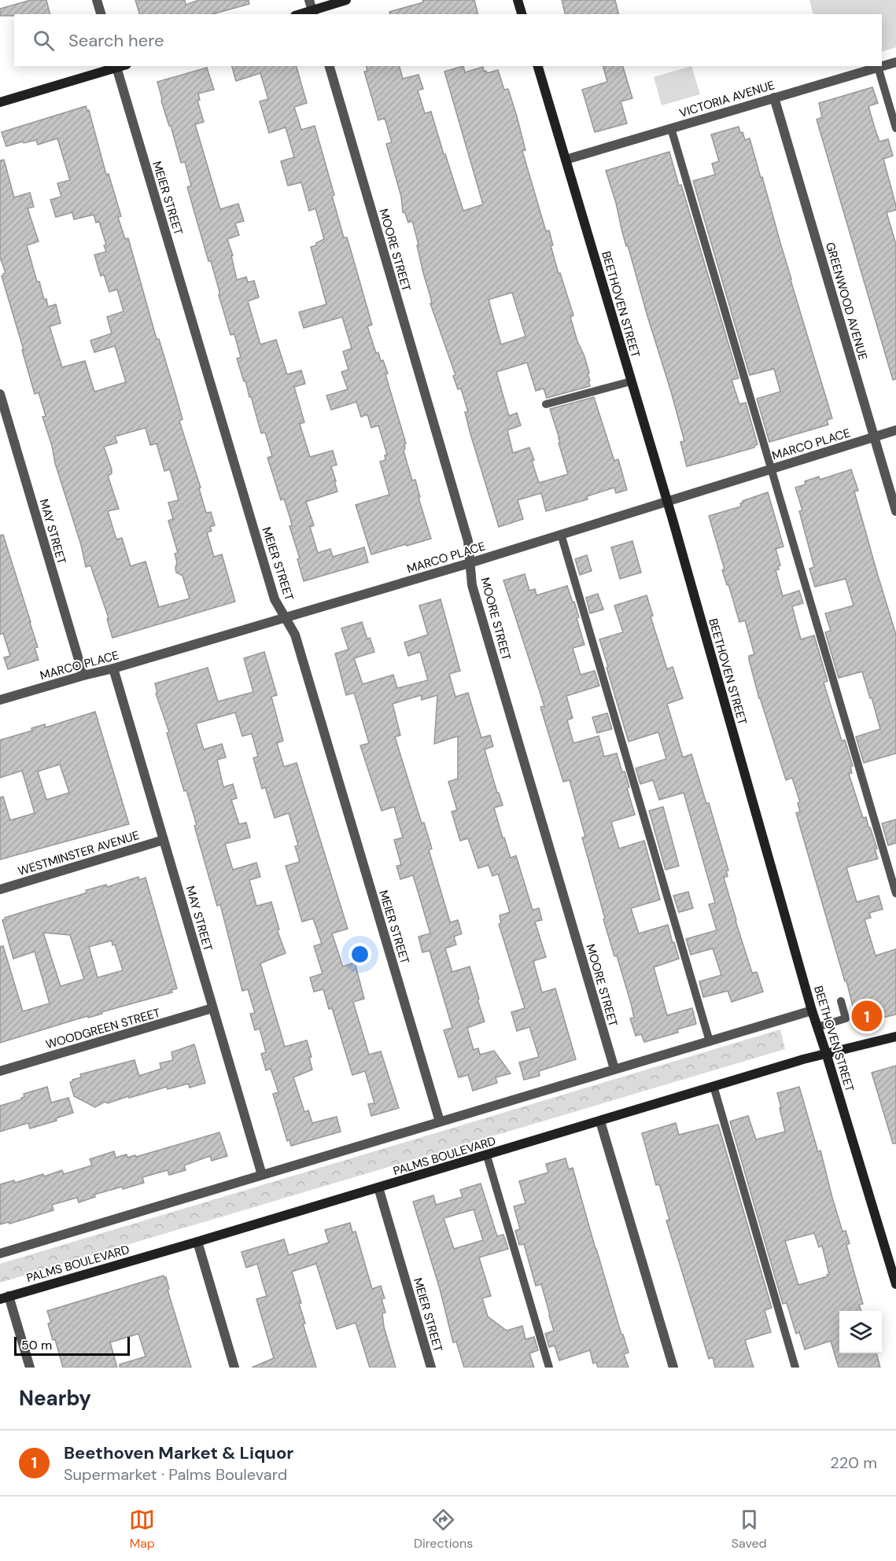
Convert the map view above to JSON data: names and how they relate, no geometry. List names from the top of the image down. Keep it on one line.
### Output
{"streets":{"street":["VICTORIA AVENUE","MEIER STREET","MOORE STREET","GREENWOOD AVENUE","BEETHOVEN STREET","MARCO PLACE","MAY STREET","WESTMINSTER AVENUE","WOODGREEN STREET","PALMS BOULEVARD"]},"crossings":[["VICTORIA AVENUE","GREENWOOD AVENUE"],["VICTORIA AVENUE","BEETHOVEN STREET"],["MEIER STREET","MARCO PLACE"],["MEIER STREET","PALMS BOULEVARD"],["MOORE STREET","MARCO PLACE"],["GREENWOOD AVENUE","MARCO PLACE"],["BEETHOVEN STREET","MARCO PLACE"],["BEETHOVEN STREET","PALMS BOULEVARD"],["MARCO PLACE","MAY STREET"],["MAY STREET","WESTMINSTER AVENUE"],["MAY STREET","WOODGREEN STREET"]],"scale_bar":"50 m","page":{"search":"Search here","pins":"1","scale":"50 m","heading":"Nearby","list":[{"mark":"1","name":"Beethoven Market & Liquor","note":"Supermarket · Palms Boulevard","value":"220 m"}],"nav":["Map","Directions","Saved"]}}
